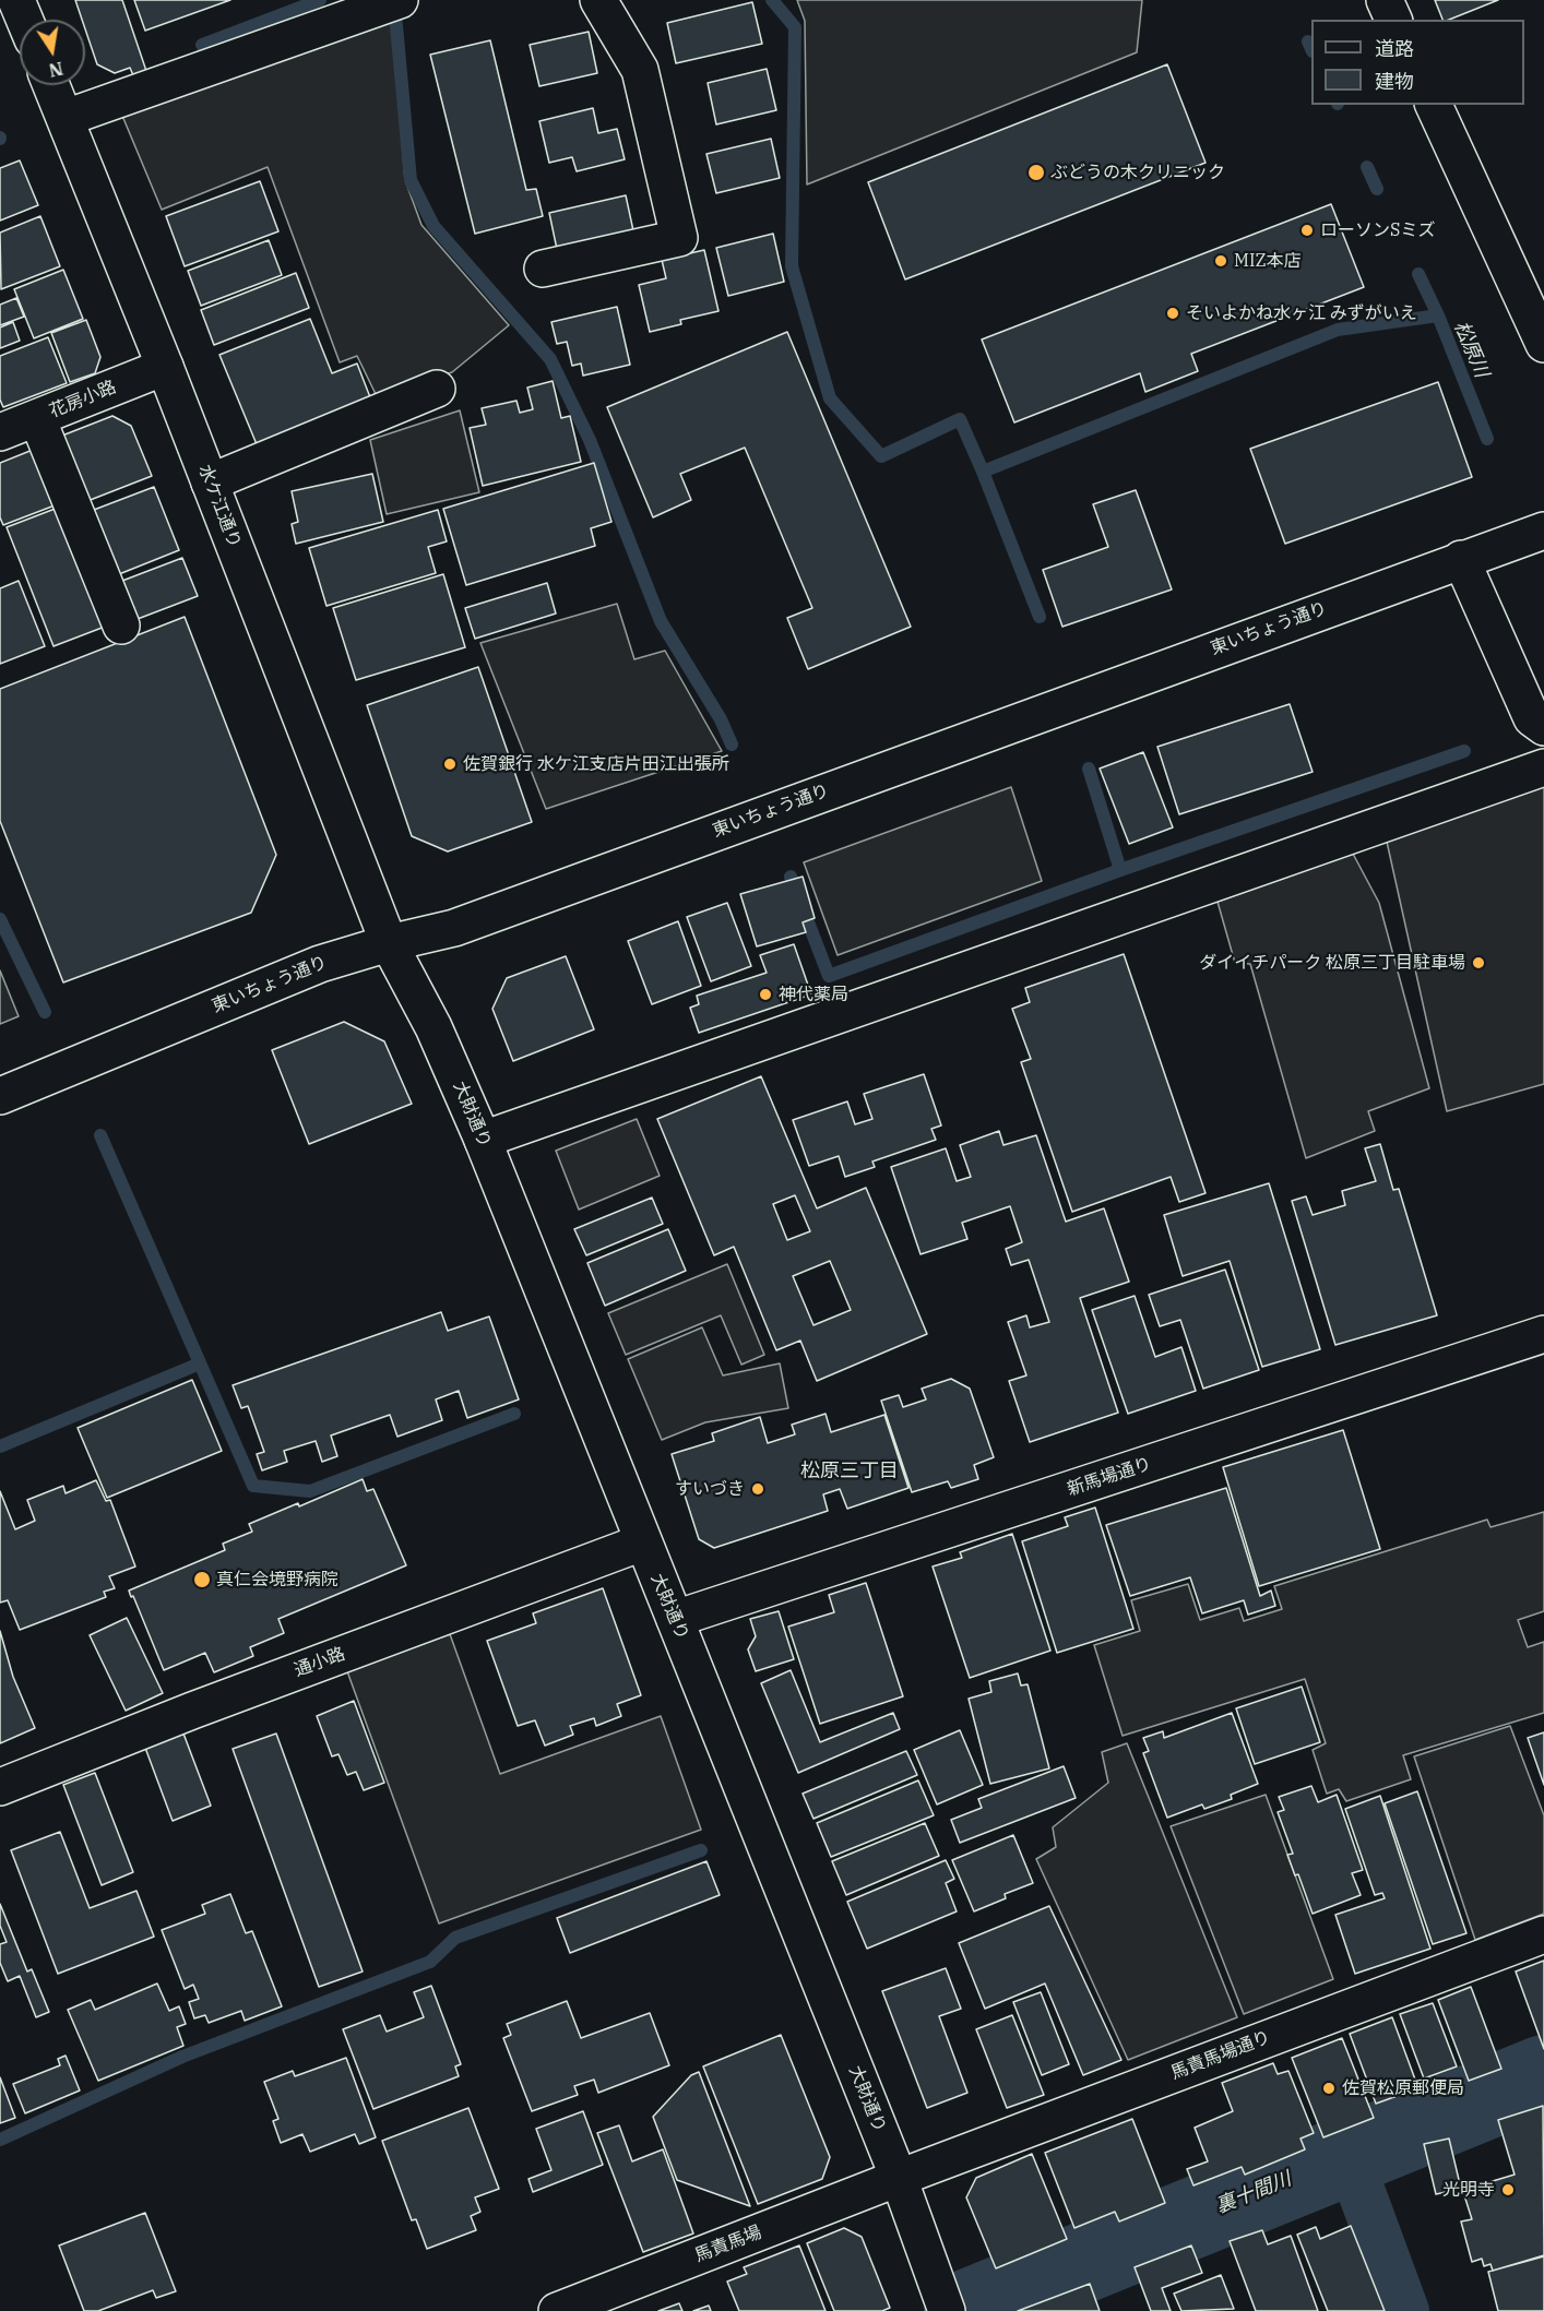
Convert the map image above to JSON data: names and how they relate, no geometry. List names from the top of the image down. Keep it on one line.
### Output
{"streets":{"main road":["花房小路","水ケ江通り","東いちょう通り","大財通り","新馬場通り","通小路","馬責馬場通り","馬責馬場"]},"crossings":[["花房小路","水ケ江通り"],["水ケ江通り","東いちょう通り"],["水ケ江通り","大財通り"],["東いちょう通り","大財通り"],["大財通り","新馬場通り"],["大財通り","通小路"],["大財通り","馬責馬場通り"],["大財通り","馬責馬場"],["馬責馬場通り","馬責馬場"]],"districts":["松原三丁目"],"water":["松原川","裏十間川"],"places":["ぶどうの木クリニック","ローソンSミズ","MIZ本店","そいよかね水ヶ江 みずがいえ","佐賀銀行 水ケ江支店片田江出張所","ダイイチパーク 松原三丁目駐車場","神代薬局","すいづき","真仁会境野病院","佐賀松原郵便局","光明寺"],"legend":["道路","建物"],"north":"bottom"}
